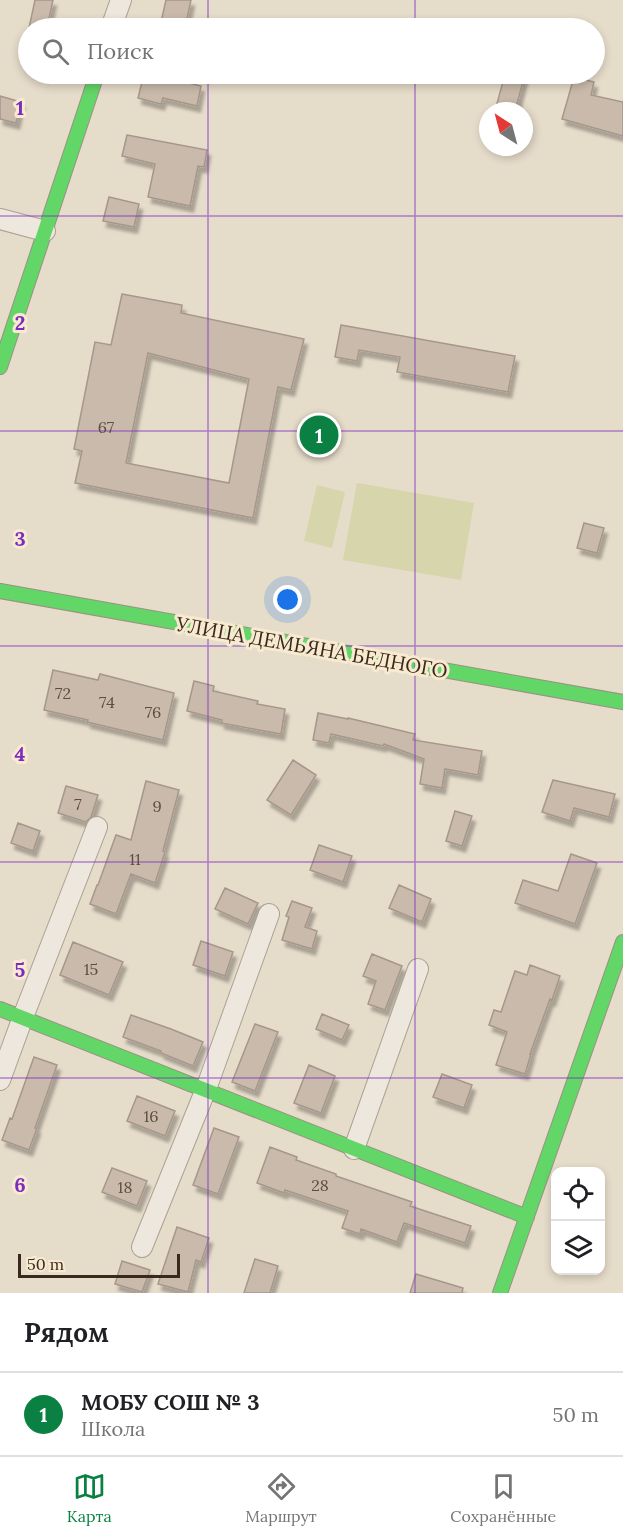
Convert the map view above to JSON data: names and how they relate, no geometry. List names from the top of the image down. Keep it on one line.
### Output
{"streets":{"street":["УЛИЦА ДЕМЬЯНА БЕДНОГО"]},"house_numbers":["67","72","74","76","7","9","11","15","16","28","18"],"scale_bar":"50 m","north":"top left","page":{"search":"Поиск","pins":"1","scale":"50 m","heading":"Рядом","list":[{"mark":"1","name":"МОБУ СОШ № 3","note":"Школа","value":"50 m"}],"nav":["Карта","Маршрут","Сохранённые"]},"grid":{"rows":["1","2","3","4","5","6"]}}
